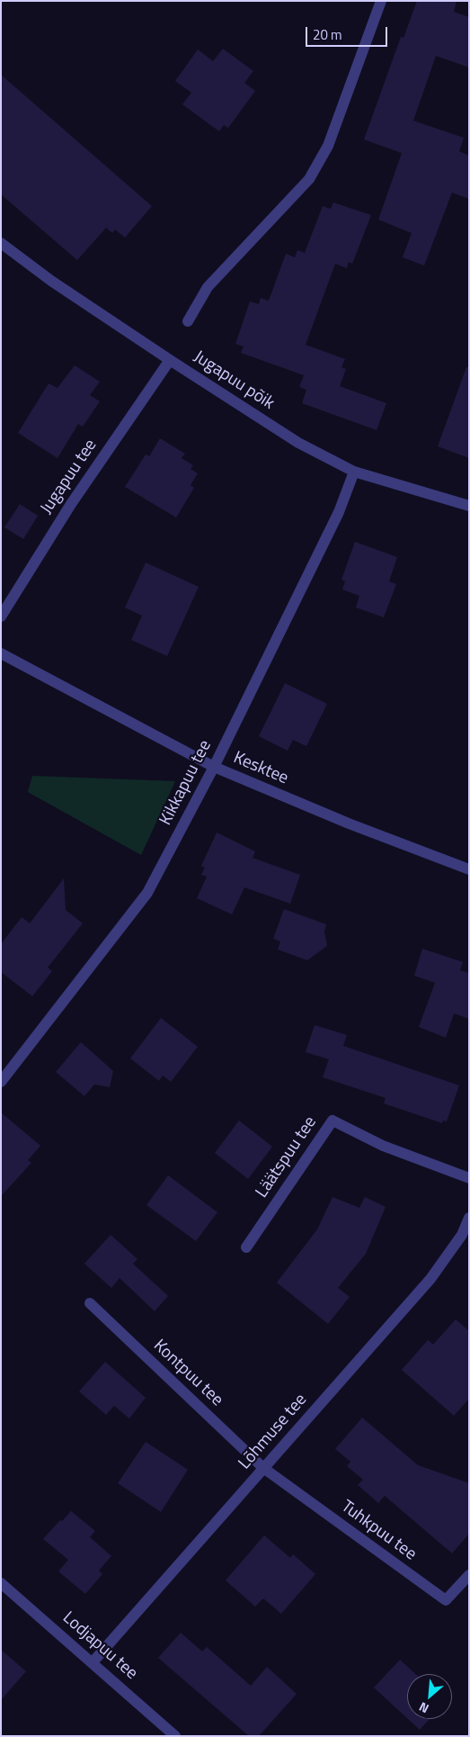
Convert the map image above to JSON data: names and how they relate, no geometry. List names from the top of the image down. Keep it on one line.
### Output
{"streets":{"street":["Jugapuu põik","Jugapuu tee","Kesktee","Kikkapuu tee","Läätspuu tee","Kontpuu tee","Lõhmuse tee","Tuhkpuu tee","Lodjapuu tee"]},"crossings":[["Jugapuu põik","Jugapuu tee"],["Jugapuu põik","Kikkapuu tee"],["Kesktee","Kikkapuu tee"],["Kontpuu tee","Lõhmuse tee"],["Kontpuu tee","Tuhkpuu tee"],["Lõhmuse tee","Tuhkpuu tee"],["Lõhmuse tee","Lodjapuu tee"]],"scale_bar":"20 m","north":"bottom left"}
